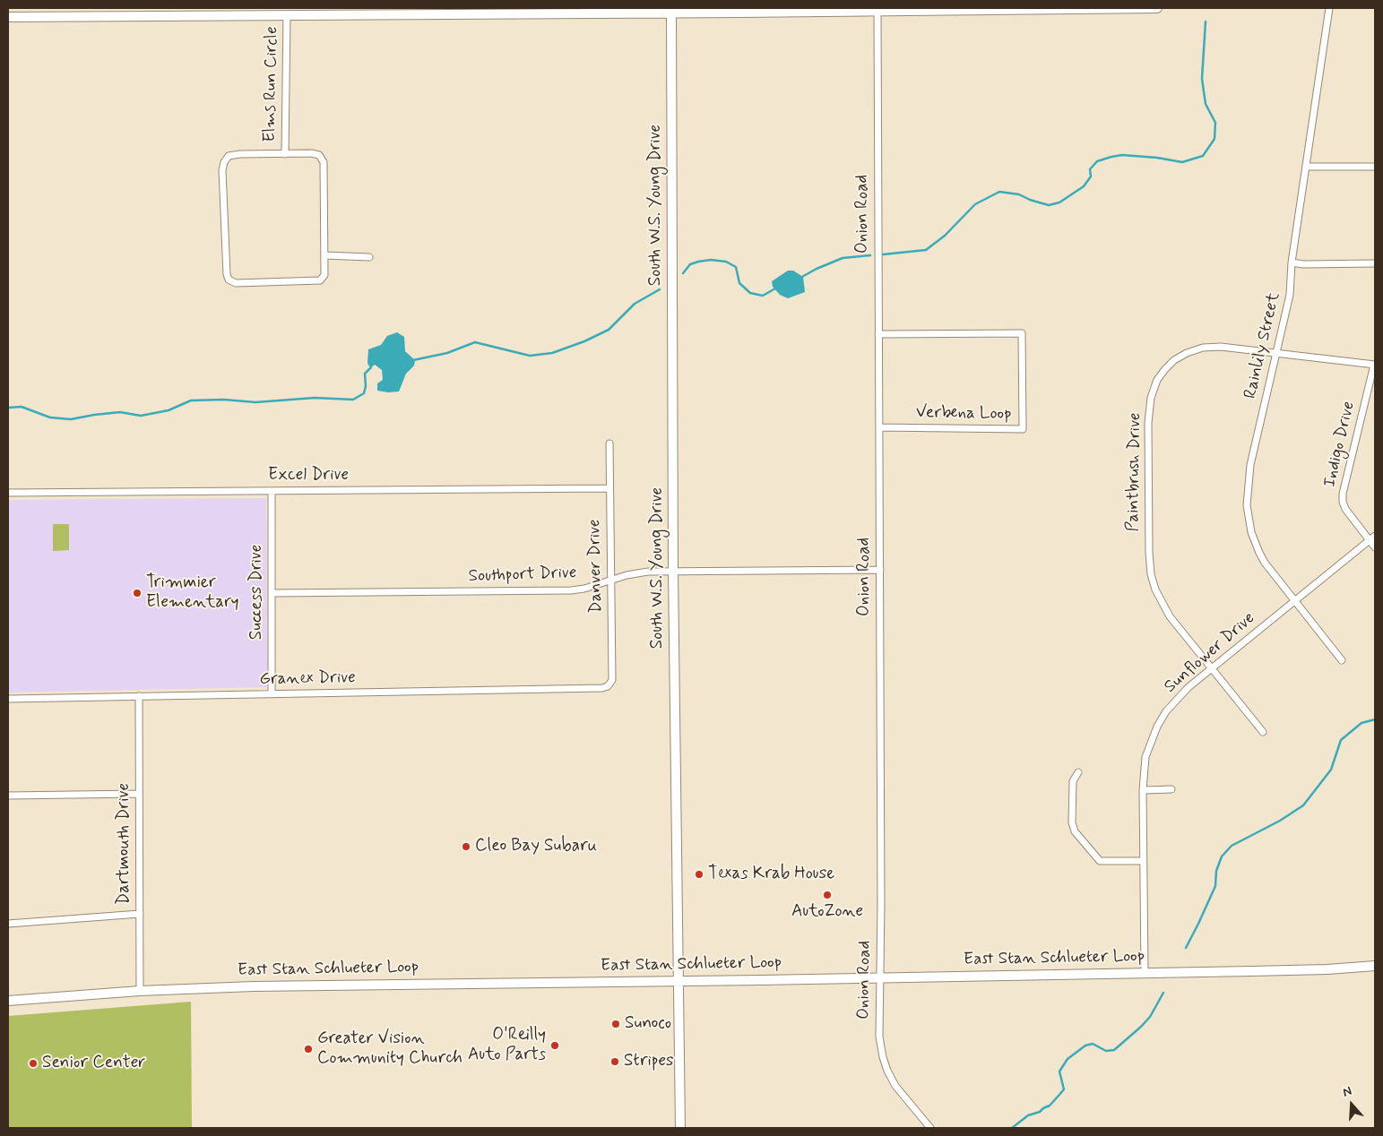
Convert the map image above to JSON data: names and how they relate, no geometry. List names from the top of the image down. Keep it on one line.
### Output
{"streets":{"main road":["South W.S. Young Drive","East Stan Schlueter Loop"],"street":["Elms Run Circle","Onion Road","Rainlily Street","Verbena Loop","Indigo Drive","Paintbrush Drive","Excel Drive","Danver Drive","Southport Drive","Success Drive","Sunflower Drive","Granex Drive","Dartmouth Drive"]},"crossings":[["South W.S. Young Drive","Southport Drive"],["South W.S. Young Drive","East Stan Schlueter Loop"],["Onion Road","Verbena Loop"],["Onion Road","Southport Drive"],["Onion Road","East Stan Schlueter Loop"],["Rainlily Street","Paintbrush Drive"],["Rainlily Street","Sunflower Drive"],["Indigo Drive","Paintbrush Drive"],["Indigo Drive","Sunflower Drive"],["Paintbrush Drive","Sunflower Drive"],["Excel Drive","Danver Drive"],["Excel Drive","Success Drive"],["Danver Drive","Southport Drive"],["Danver Drive","Granex Drive"],["Southport Drive","Success Drive"],["Success Drive","Granex Drive"],["Sunflower Drive","East Stan Schlueter Loop"],["Granex Drive","Dartmouth Drive"],["Dartmouth Drive","East Stan Schlueter Loop"]],"places":["Trimmier Elementary","Cleo Bay Subaru","Texas Krab House","AutoZone","Sunoco","O'Reilly Auto Parts","Greater Vision Community Church","Stripes","Senior Center"],"north":"top"}
